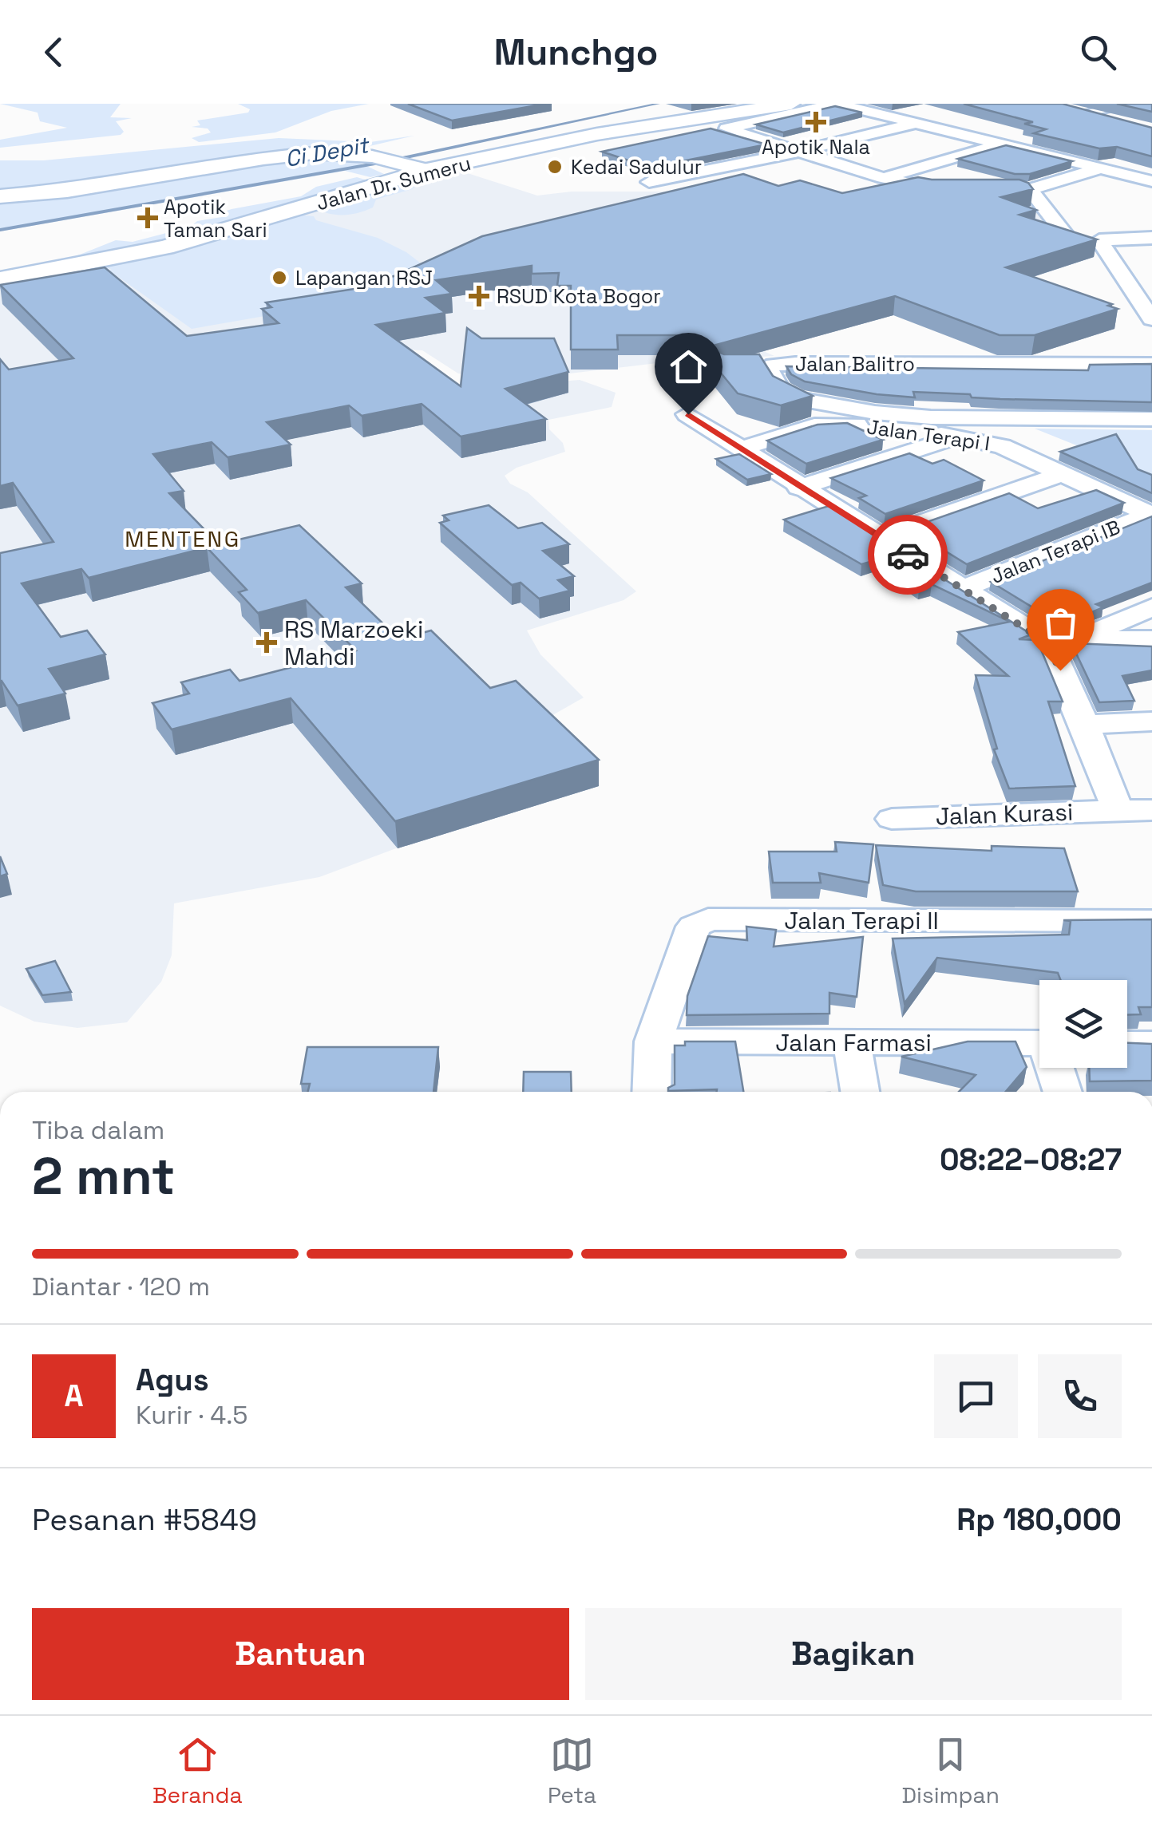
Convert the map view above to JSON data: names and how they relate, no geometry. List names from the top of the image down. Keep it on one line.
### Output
{"streets":{"main road":["Jalan Dr. Sumeru"],"street":["Jalan Balitro","Jalan Terapi I","Jalan Terapi IB","Jalan Kurasi","Jalan Terapi II","Jalan Farmasi"]},"crossings":[["Jalan Terapi I","Jalan Terapi IB"],["Jalan Terapi II","Jalan Farmasi"]],"districts":["MENTENG"],"water":["Ci Depit"],"places":{"health":["Apotik Nala","Apotik Taman Sari","RSUD Kota Bogor","RS Marzoeki Mahdi"],"other":["Kedai Sadulur","Lapangan RSJ"]},"page":{"header":"Munchgo","heading":["2 mnt","Tiba dalam","08:22–08:27"],"panel":["Agus","Kurir · 4.5","Pesanan #5849","Rp 180,000"],"bar":"Diantar · 120 m","round":"A","buttons":["Bantuan","Bagikan"],"tabs":["Beranda","Peta","Disimpan"]}}
